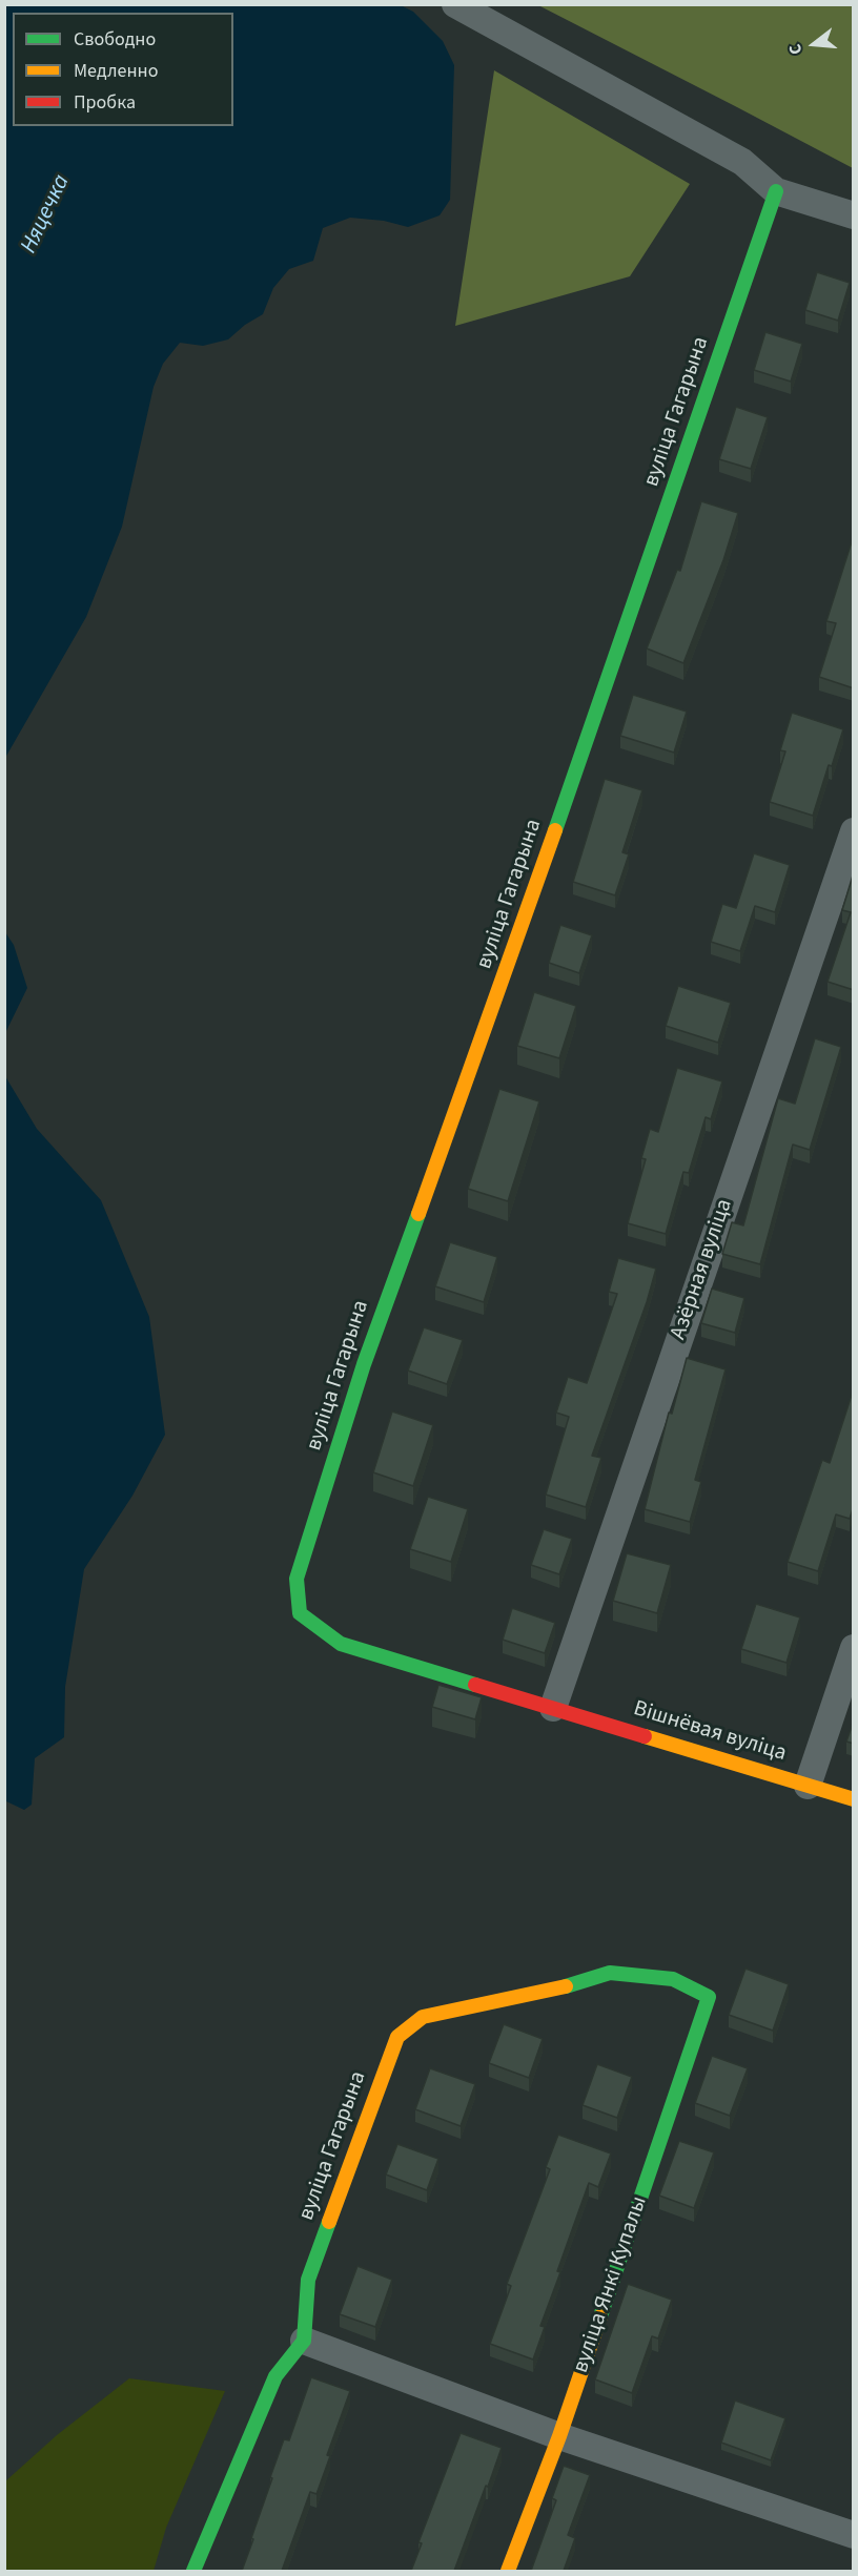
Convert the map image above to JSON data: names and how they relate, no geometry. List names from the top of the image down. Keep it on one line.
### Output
{"streets":{"street":["вуліца Гагарына","Азёрная вуліца","Вішнёвая вуліца","вуліца Янкі Купалы"]},"crossings":[["вуліца Гагарына","Вішнёвая вуліца"],["вуліца Гагарына","вуліца Янкі Купалы"],["Азёрная вуліца","Вішнёвая вуліца"]],"water":["Няцечка"],"legend":["Свободно","Медленно","Пробка"],"north":"left"}
